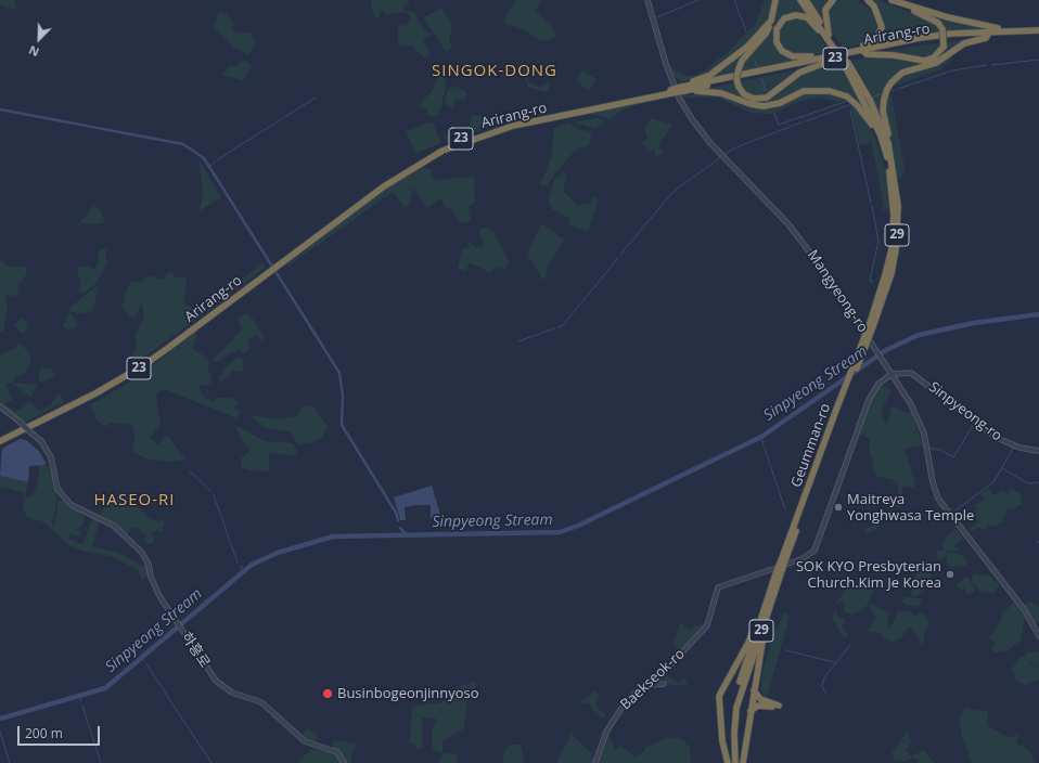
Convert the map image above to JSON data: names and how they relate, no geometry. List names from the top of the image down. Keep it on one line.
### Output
{"streets":{"highway":["Arirang-ro","23","29","Geumman-ro"],"street":["Mangyeong-ro","Sinpyeong-ro","하흥로","Baekseok-ro"]},"crossings":[["Arirang-ro","29"],["29","Geumman-ro"],["Mangyeong-ro","Sinpyeong-ro"],["Mangyeong-ro","Baekseok-ro"],["Sinpyeong-ro","Baekseok-ro"]],"districts":["SINGOK-DONG","HASEO-RI"],"water":["Sinpyeong Stream"],"places":["Maitreya Yonghwasa Temple","SOK KYO Presbyterian Church.Kim Je Korea","Businbogeonjinnyoso"],"scale_bar":"200 m","north":"bottom left"}
